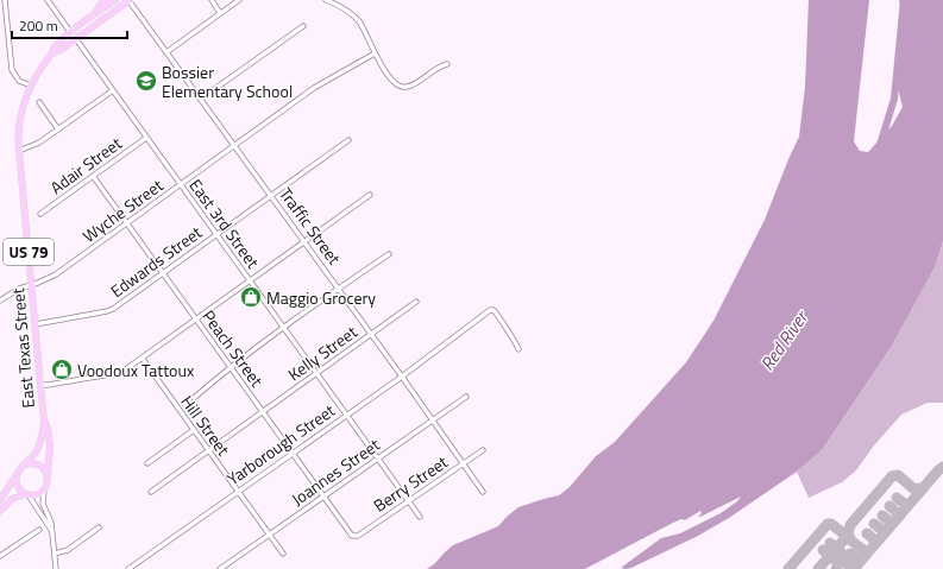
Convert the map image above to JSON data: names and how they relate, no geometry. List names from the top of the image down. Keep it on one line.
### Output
{"streets":{"main road":["US 79","East Texas Street"],"street":["Adair Street","Wyche Street","East 3rd Street","Traffic Street","Edwards Street","Peach Street","Kelly Street","Hill Street","Yarborough Street","Joannes Street","Berry Street"]},"crossings":[["Adair Street","East 3rd Street"],["Adair Street","Peach Street"],["Wyche Street","East 3rd Street"],["Wyche Street","Traffic Street"],["Wyche Street","East Texas Street"],["Wyche Street","Peach Street"],["East 3rd Street","Edwards Street"],["East 3rd Street","Kelly Street"],["East 3rd Street","Yarborough Street"],["East 3rd Street","Joannes Street"],["East 3rd Street","Berry Street"],["Traffic Street","Edwards Street"],["Traffic Street","Kelly Street"],["Traffic Street","Yarborough Street"],["Traffic Street","Joannes Street"],["Traffic Street","Berry Street"],["Edwards Street","East Texas Street"],["Edwards Street","Peach Street"],["Peach Street","Kelly Street"],["Peach Street","Yarborough Street"],["Peach Street","Joannes Street"],["Peach Street","Berry Street"],["Kelly Street","Hill Street"],["Hill Street","Yarborough Street"],["Hill Street","Joannes Street"]],"water":["Red River"],"places":{"school or university":["Bossier Elementary School"],"shop":["Maggio Grocery","Voodoux Tattoux"]},"scale_bar":"200 m"}
